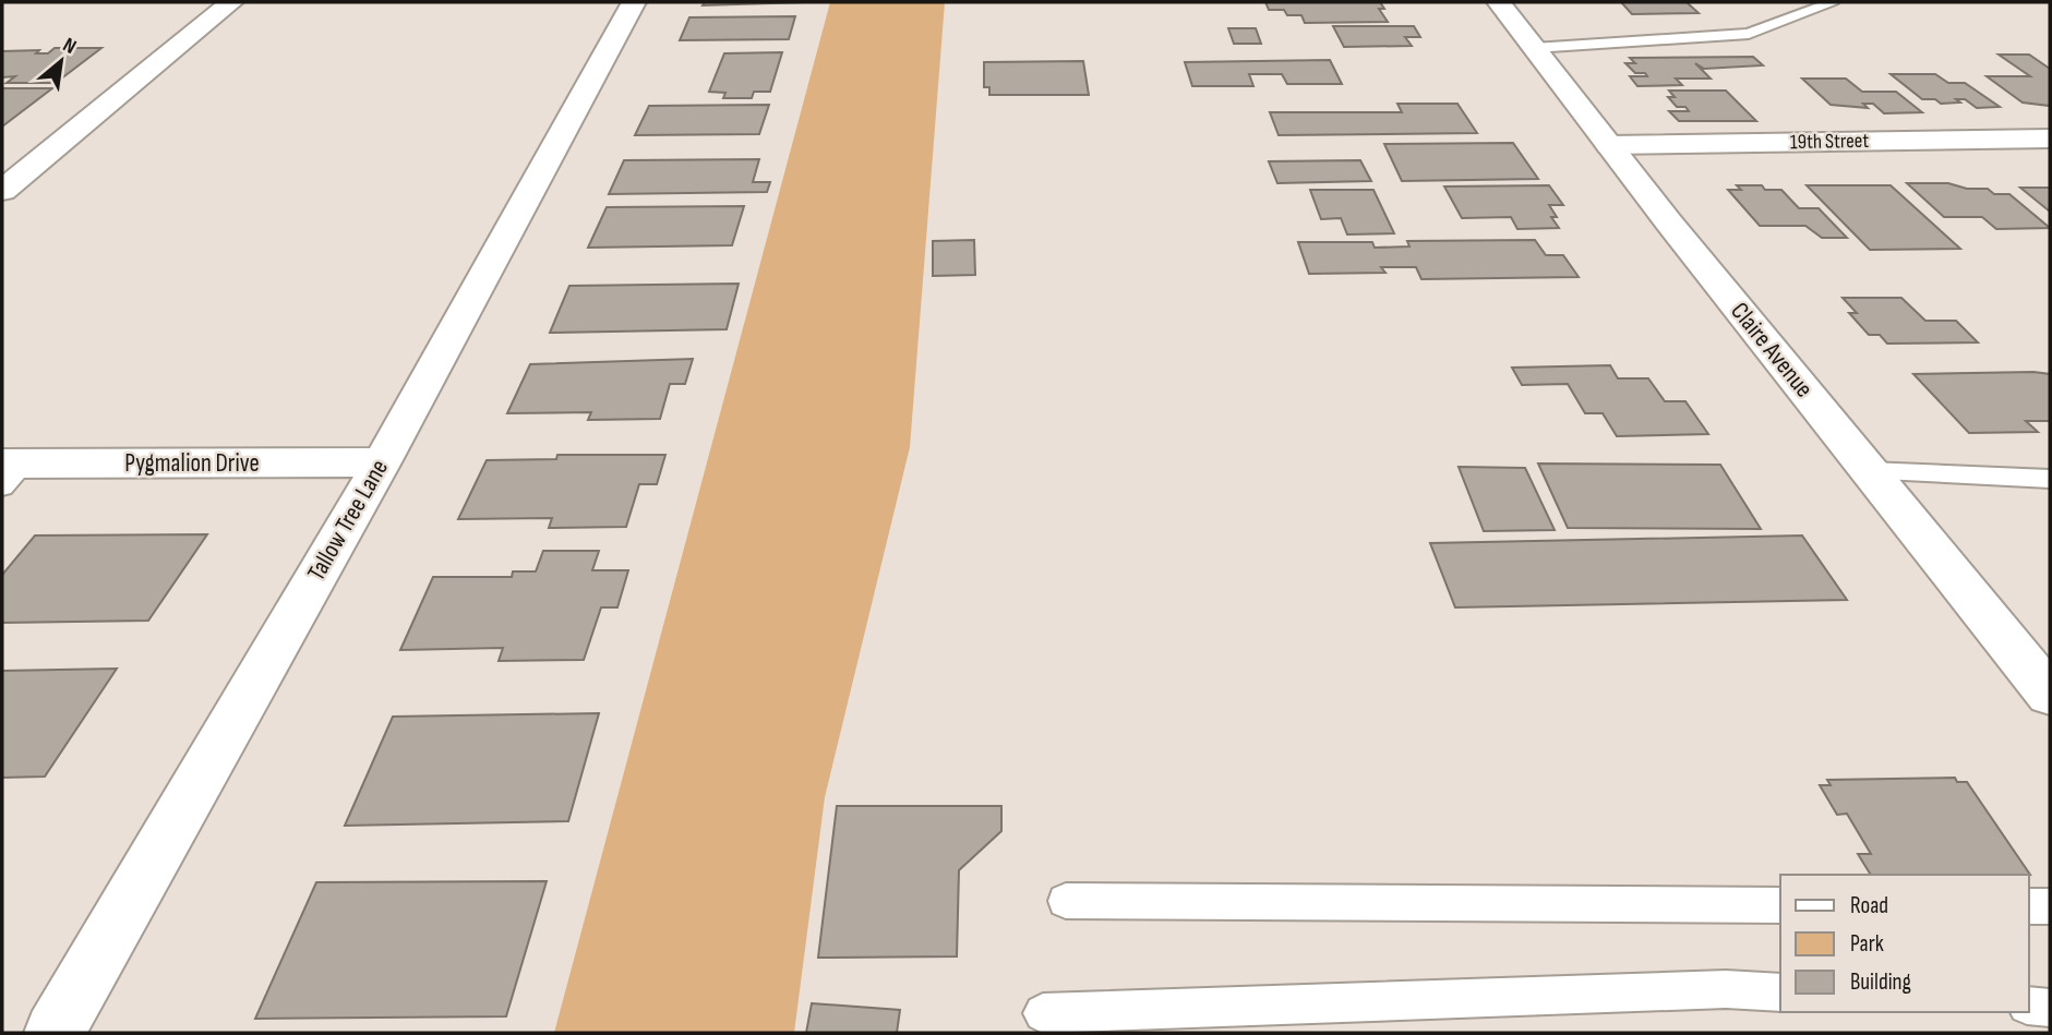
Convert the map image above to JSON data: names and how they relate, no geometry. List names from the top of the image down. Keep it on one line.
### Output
{"streets":{"street":["19th Street","Claire Avenue","Pygmalion Drive","Tallow Tree Lane"]},"crossings":[["19th Street","Claire Avenue"],["Pygmalion Drive","Tallow Tree Lane"]],"legend":["Road","Park","Building"],"north":"top right"}
